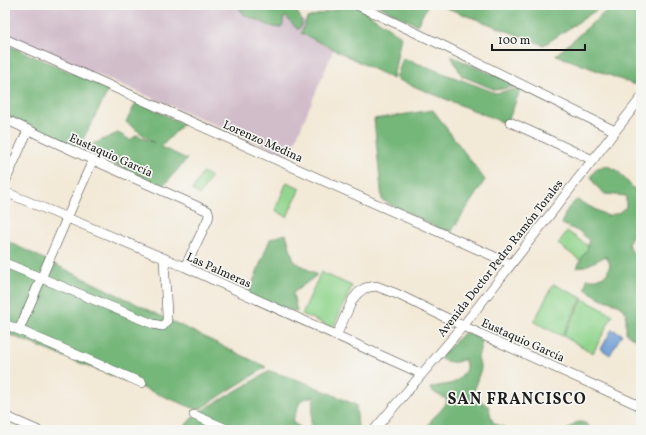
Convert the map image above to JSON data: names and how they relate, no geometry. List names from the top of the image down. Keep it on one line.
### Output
{"streets":{"street":["Lorenzo Medina","Eustaquio García","Avenida Doctor Pedro Ramón Torales","Las Palmeras"]},"crossings":[["Lorenzo Medina","Avenida Doctor Pedro Ramón Torales"],["Eustaquio García","Avenida Doctor Pedro Ramón Torales"],["Eustaquio García","Las Palmeras"],["Avenida Doctor Pedro Ramón Torales","Las Palmeras"]],"districts":["SAN FRANCISCO"],"scale_bar":"100 m"}
